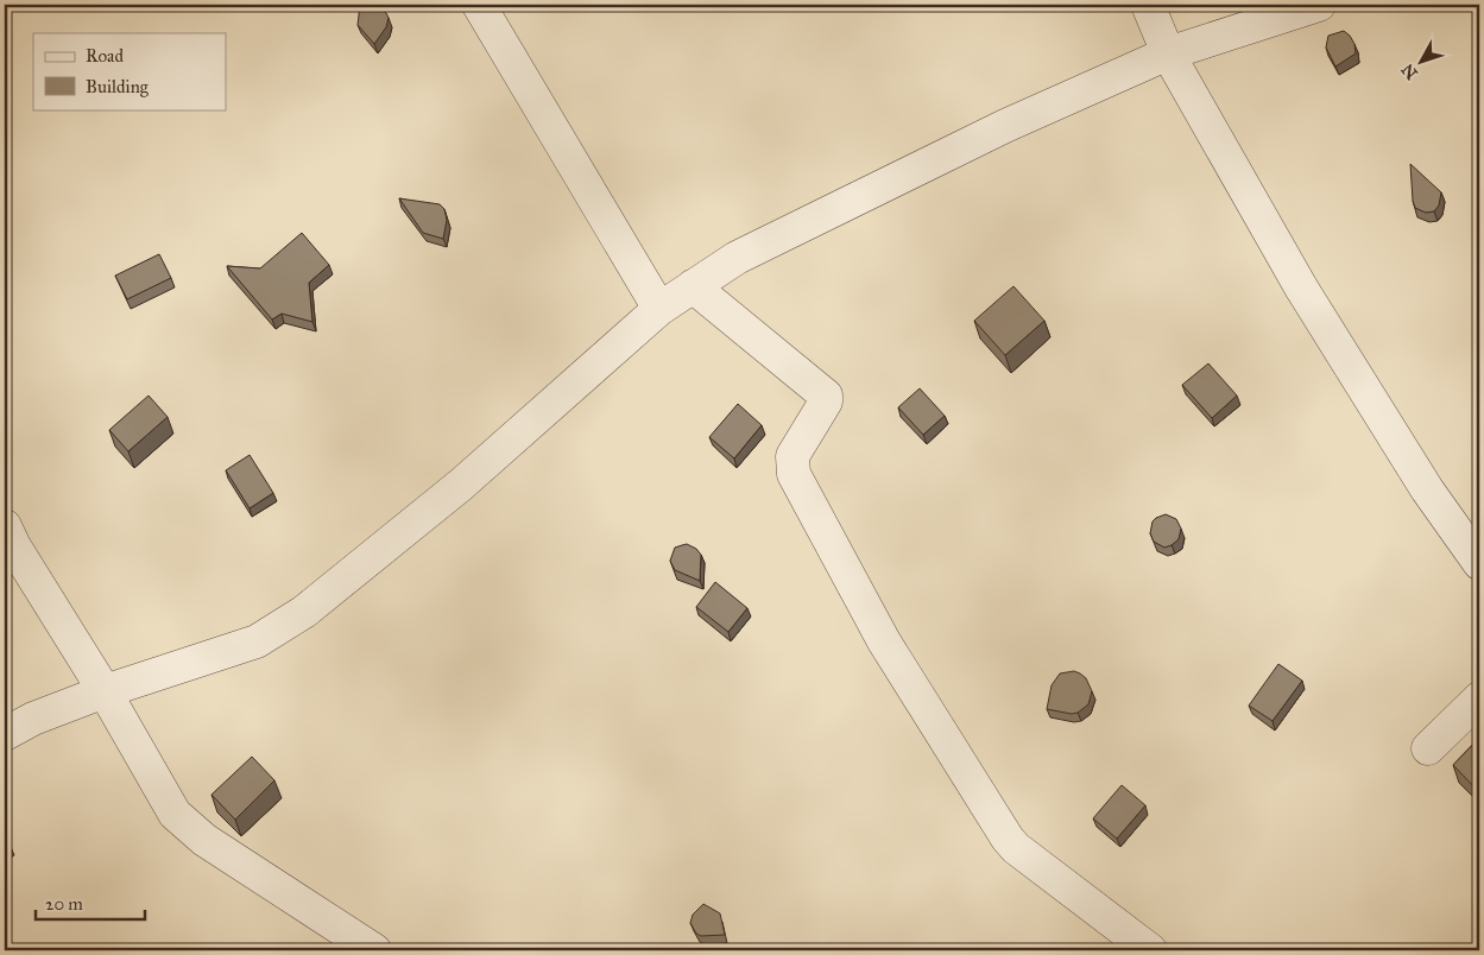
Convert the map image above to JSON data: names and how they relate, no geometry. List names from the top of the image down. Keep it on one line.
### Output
{"legend":["Road","Building"],"scale_bar":"20 m","north":"bottom left"}
